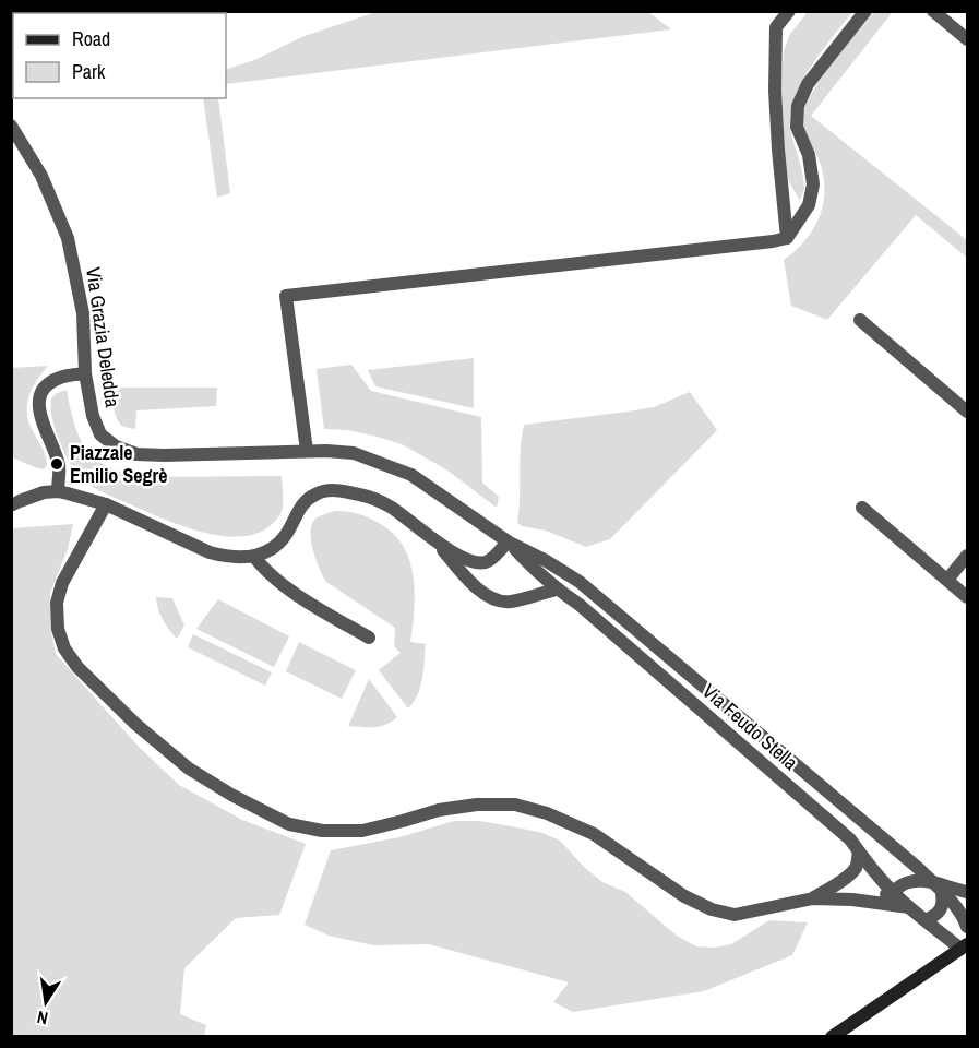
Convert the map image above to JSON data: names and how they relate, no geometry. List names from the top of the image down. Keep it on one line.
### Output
{"streets":{"street":["Via Grazia Deledda","Via Feudo Stella"]},"crossings":[["Via Grazia Deledda","Via Feudo Stella"]],"places":["Piazzale Emilio Segrè"],"legend":["Road","Park"],"north":"bottom"}
